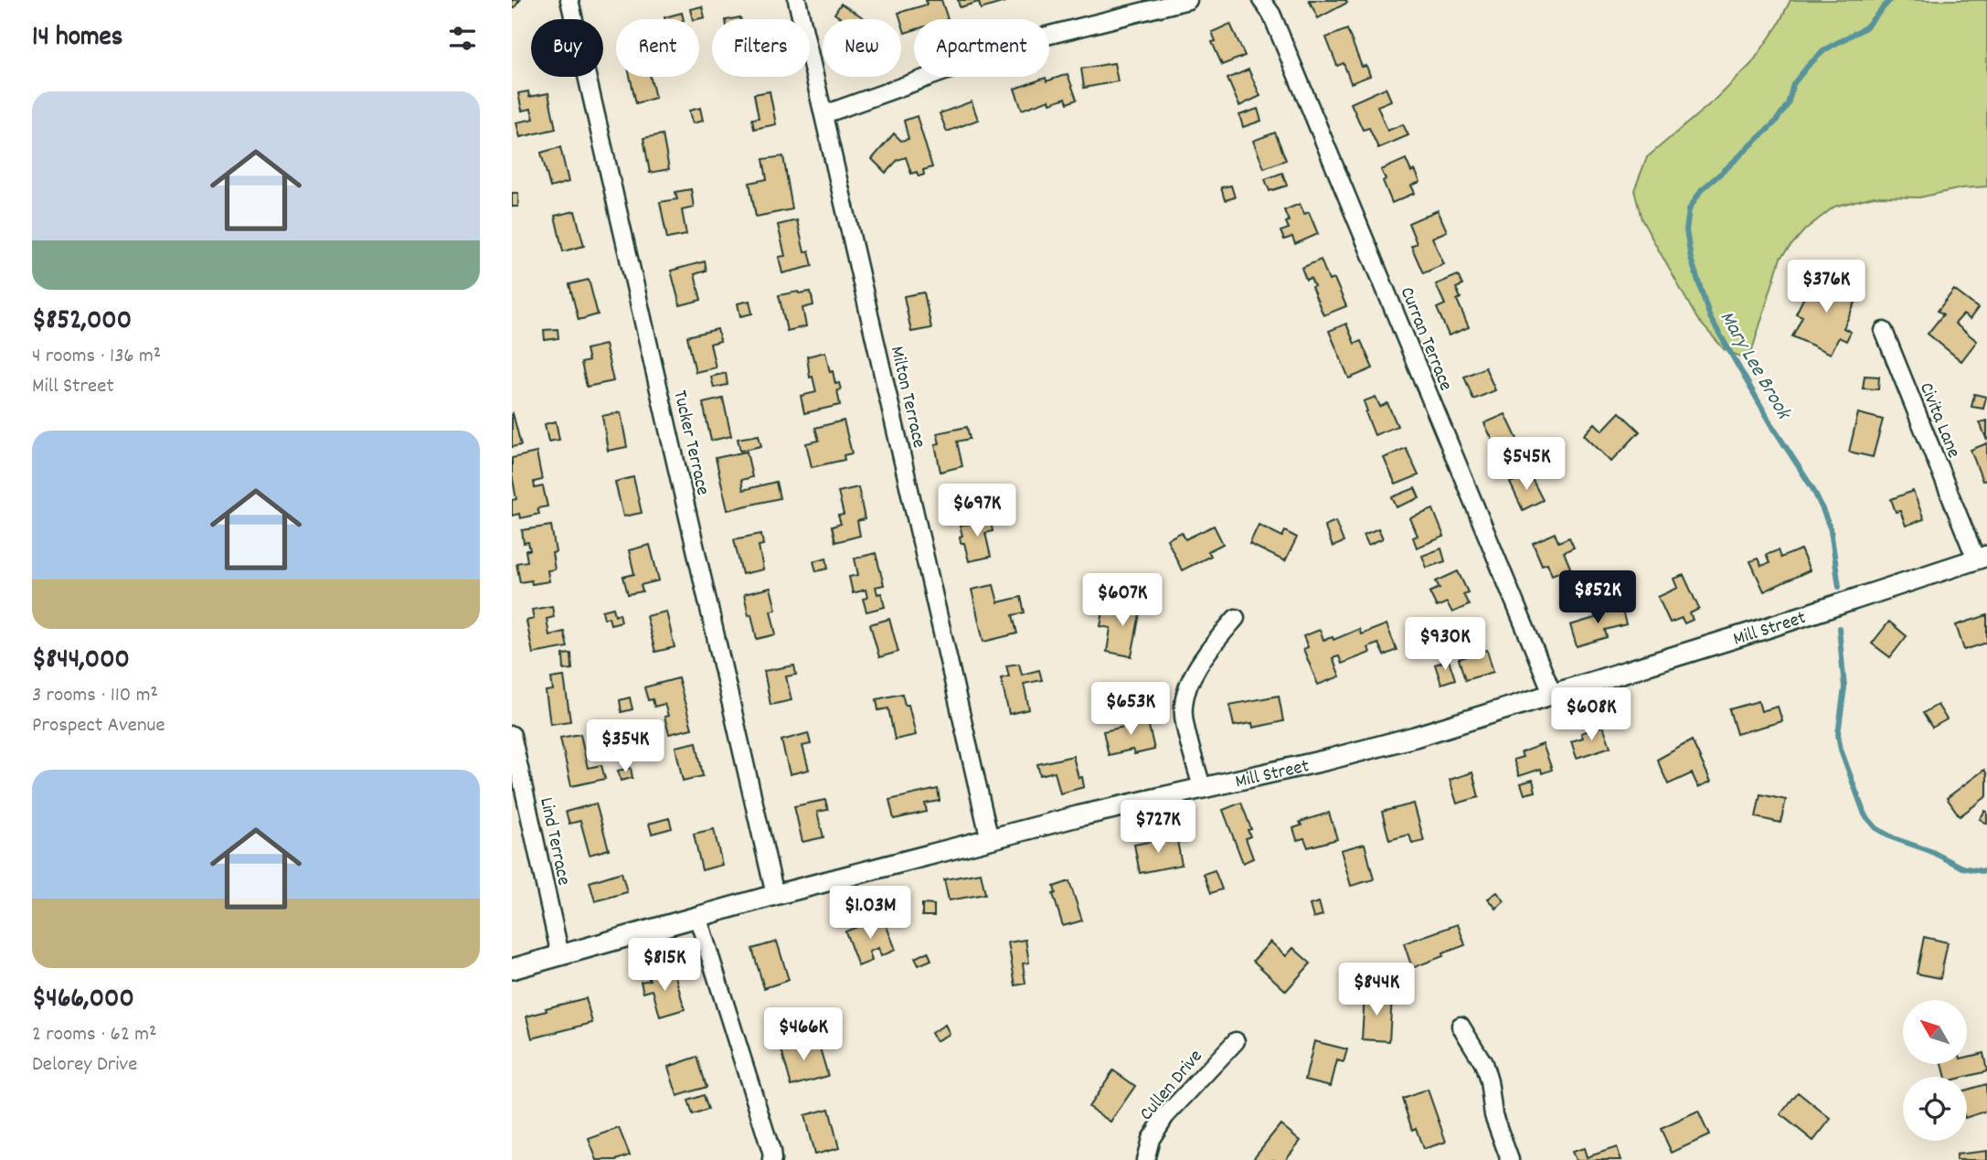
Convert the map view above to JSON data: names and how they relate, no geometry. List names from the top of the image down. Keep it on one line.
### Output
{"streets":{"street":["Curran Terrace","Milton Terrace","Civita Lane","Tucker Terrace","Mill Street","Lind Terrace","Cullen Drive"]},"crossings":[["Curran Terrace","Mill Street"],["Milton Terrace","Mill Street"],["Civita Lane","Mill Street"],["Tucker Terrace","Mill Street"],["Mill Street","Lind Terrace"]],"water":["Mary Lee Brook"],"north":"top left","page":{"heading":"14 homes","chip":["Buy","Rent","Filters","New","Apartment"],"list":[{"name":"$852,000","note":"4 rooms · 136 m² · Mill Street"},{"name":"$844,000","note":"3 rooms · 110 m² · Prospect Avenue"},{"name":"$466,000","note":"2 rooms · 62 m² · Delorey Drive"}],"price":["$376K","$545K","$697K","$852K","$607K","$930K","$653K","$608K","$354K","$727K","$1.03M","$815K","$844K","$466K"]}}
